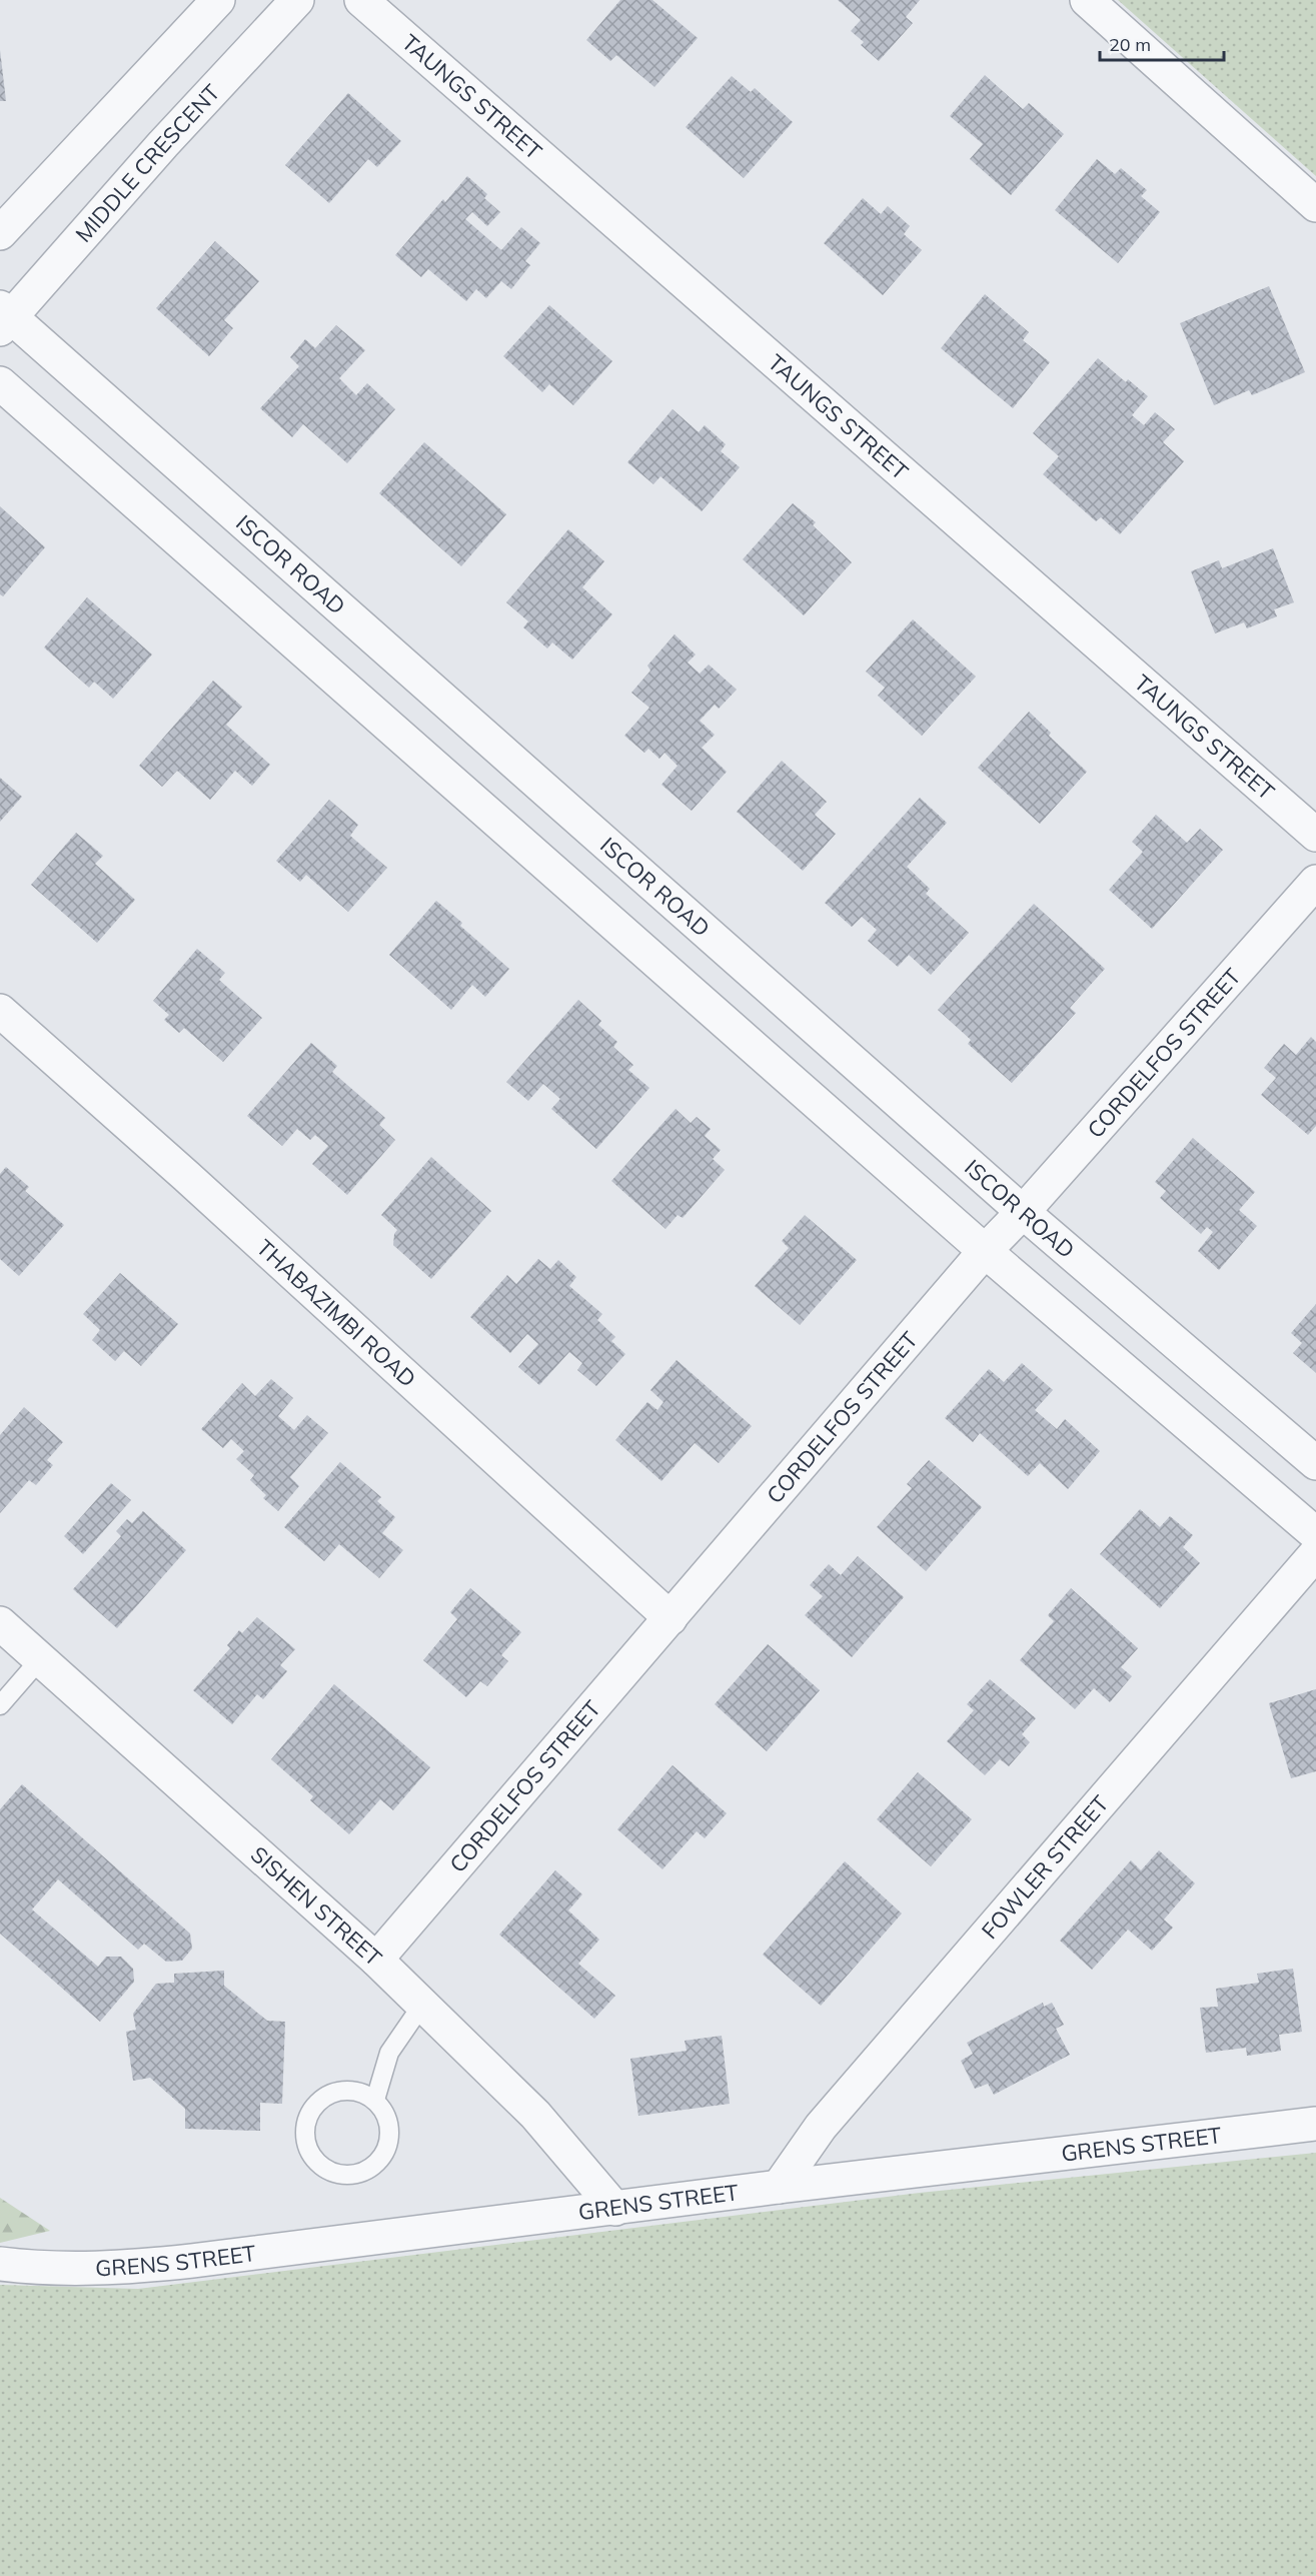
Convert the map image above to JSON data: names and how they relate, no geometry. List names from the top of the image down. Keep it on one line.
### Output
{"streets":{"street":["TAUNGS STREET","MIDDLE CRESCENT","ISCOR ROAD","CORDELFOS STREET","THABAZIMBI ROAD","FOWLER STREET","SISHEN STREET","GRENS STREET"]},"crossings":[["MIDDLE CRESCENT","ISCOR ROAD"],["ISCOR ROAD","CORDELFOS STREET"],["CORDELFOS STREET","THABAZIMBI ROAD"],["CORDELFOS STREET","SISHEN STREET"],["FOWLER STREET","GRENS STREET"],["SISHEN STREET","GRENS STREET"]],"scale_bar":"20 m"}
